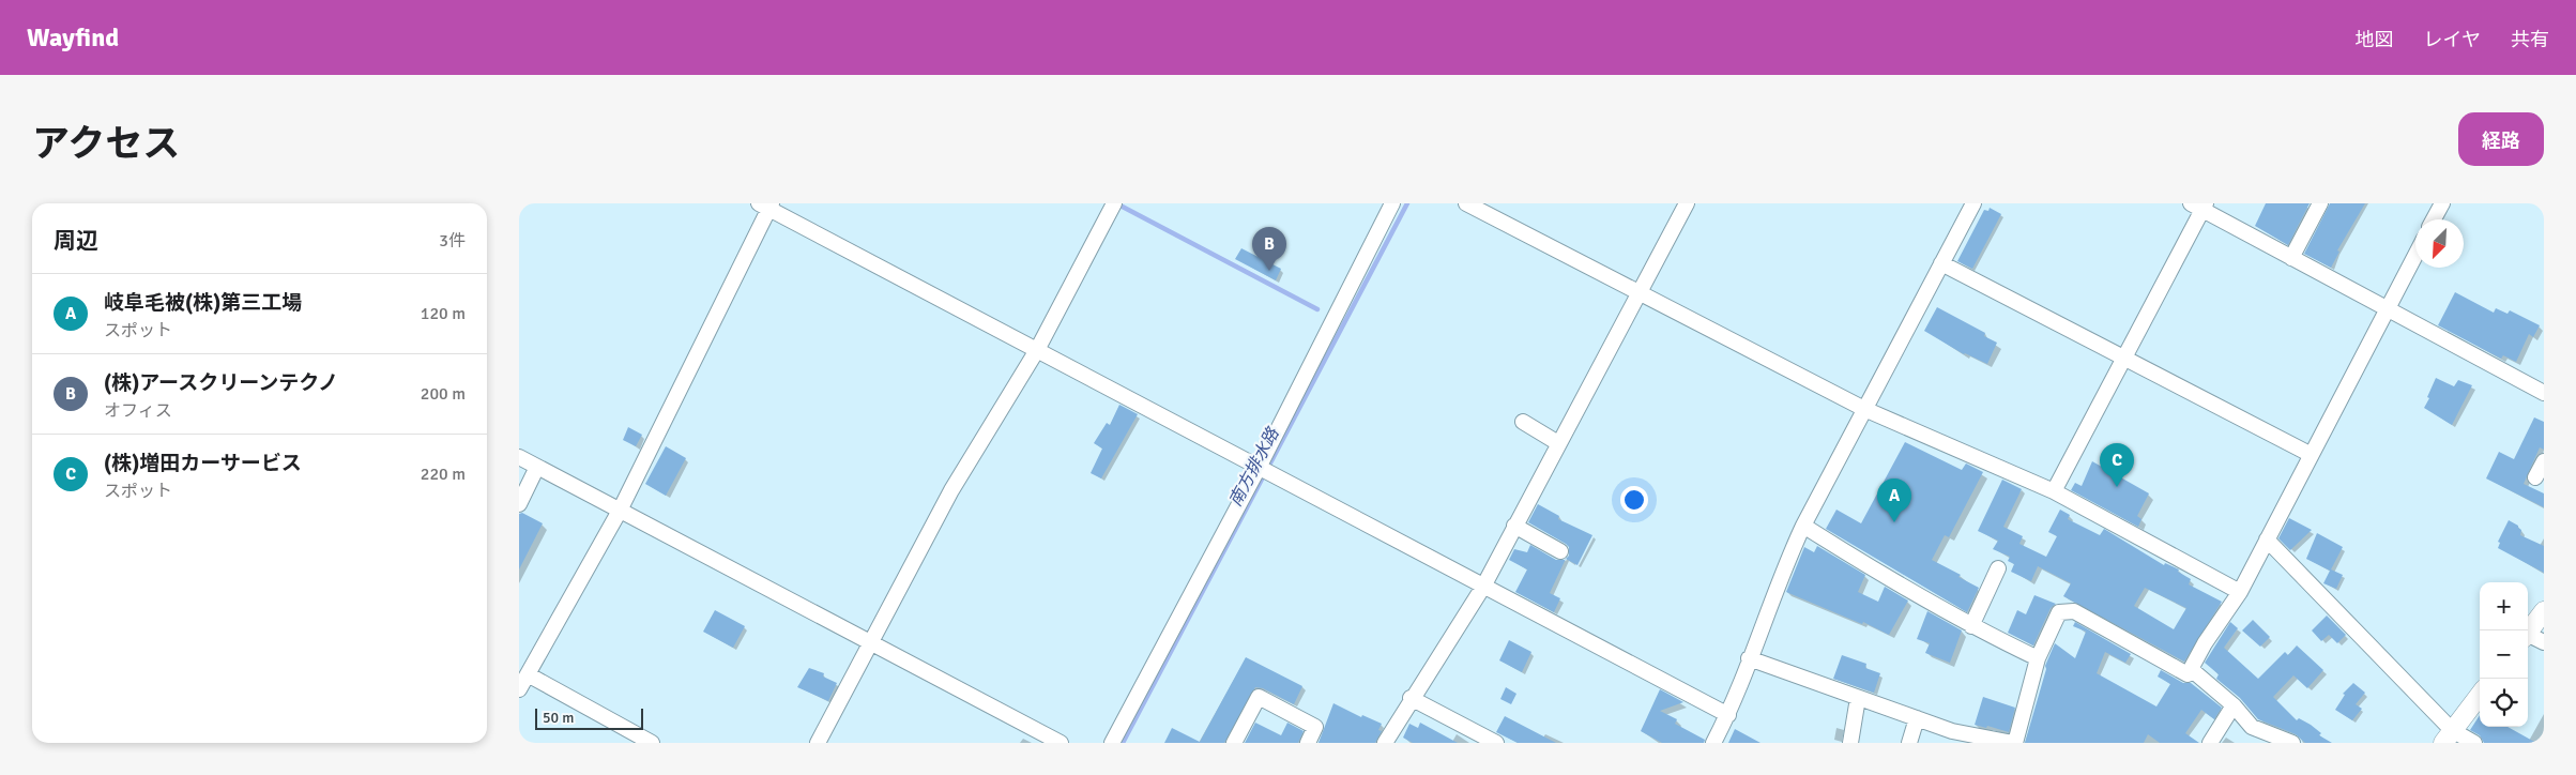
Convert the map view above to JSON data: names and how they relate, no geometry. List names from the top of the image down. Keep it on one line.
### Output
{"water":["南方排水路"],"scale_bar":"50 m","north":"bottom left","page":{"header":"Wayfind","nav":["地図","レイヤ","共有"],"title":"アクセス","buttons":"経路","heading":["周辺","3件"],"pins":["B","C","A"],"list":[{"mark":"A","name":"岐阜毛被(株)第三工場","note":"スポット","value":"120 m"},{"mark":"B","name":"(株)アースクリーンテクノ","note":"オフィス","value":"200 m"},{"mark":"C","name":"(株)増田カーサービス","note":"スポット","value":"220 m"}],"map_buttons":["+","−"],"scale":"50 m"}}
